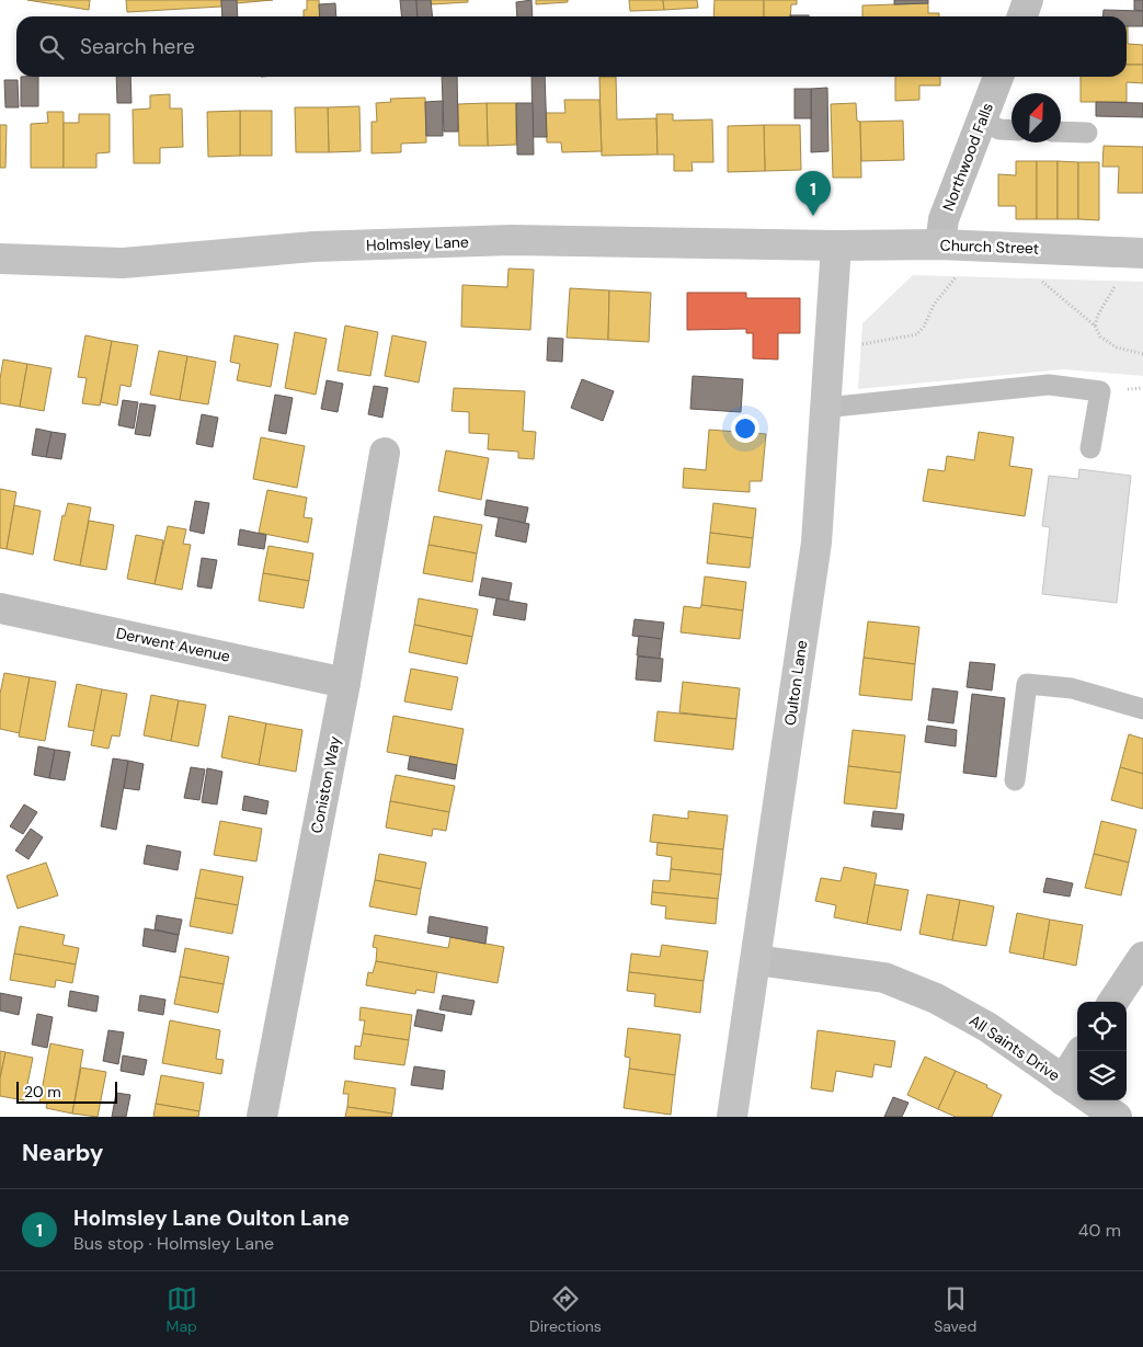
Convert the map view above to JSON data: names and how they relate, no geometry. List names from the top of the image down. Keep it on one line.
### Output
{"streets":{"street":["Northwood Falls","Holmsley Lane","Church Street","Derwent Avenue","Oulton Lane","Coniston Way","All Saints Drive"]},"crossings":[["Northwood Falls","Church Street"],["Holmsley Lane","Church Street"],["Holmsley Lane","Oulton Lane"],["Church Street","Oulton Lane"],["Derwent Avenue","Coniston Way"],["Oulton Lane","All Saints Drive"]],"scale_bar":"20 m","north":"top right","page":{"search":"Search here","pins":"1","scale":"20 m","heading":"Nearby","list":[{"mark":"1","name":"Holmsley Lane Oulton Lane","note":"Bus stop · Holmsley Lane","value":"40 m"}],"nav":["Map","Directions","Saved"]}}
